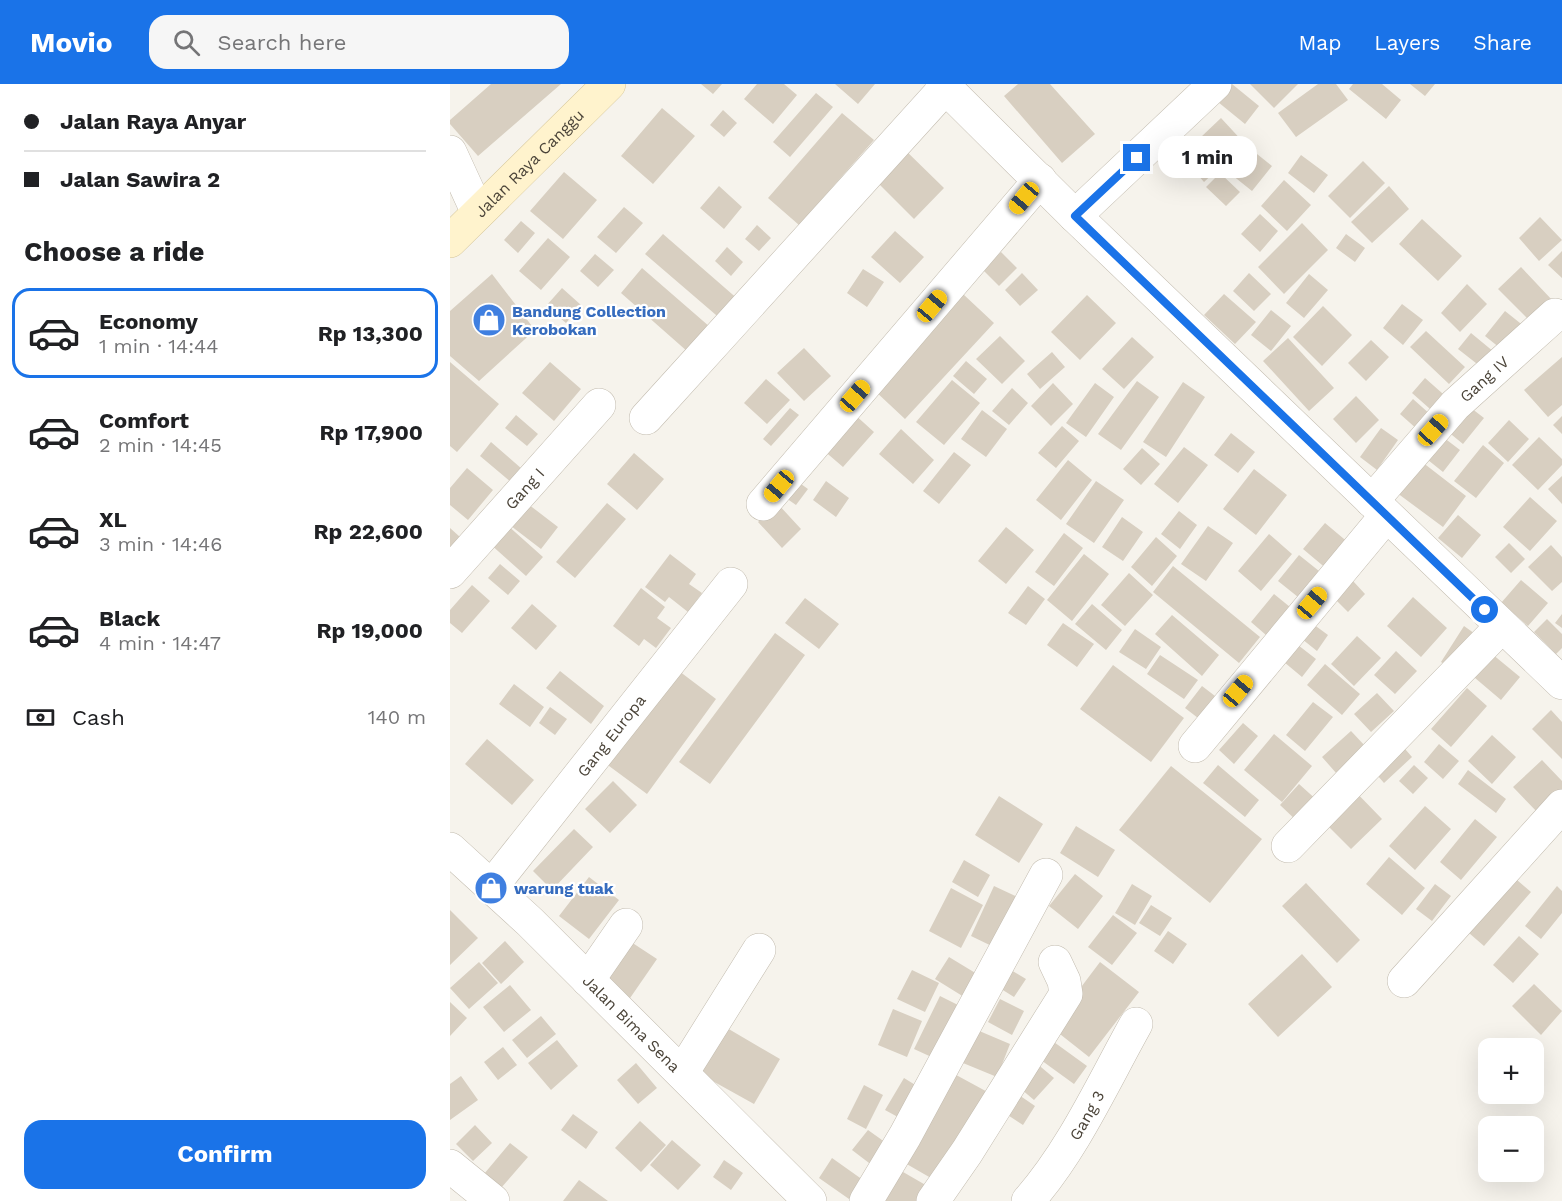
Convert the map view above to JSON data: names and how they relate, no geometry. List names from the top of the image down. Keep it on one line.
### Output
{"streets":{"main road":["Jalan Raya Canggu"],"street":["Gang IV","Gang I","Gang Europa","Jalan Bima Sena","Gang 3"]},"crossings":[["Gang Europa","Jalan Bima Sena"]],"places":{"shop":["Bandung Collection Kerobokan","warung tuak"]},"page":{"header":"Movio","search":"Search here","nav":["Map","Layers","Share"],"banner":["Jalan Raya Anyar","Jalan Sawira 2"],"bubble":"1 min","heading":"Choose a ride","list":[{"name":"Economy","note":"1 min · 14:44","value":"Rp 13,300"},{"name":"Comfort","note":"2 min · 14:45","value":"Rp 17,900"},{"name":"XL","note":"3 min · 14:46","value":"Rp 22,600"},{"name":"Black","note":"4 min · 14:47","value":"Rp 19,000"}],"pay":["Cash","140 m"],"map_buttons":["+","−"],"buttons":"Confirm"}}
